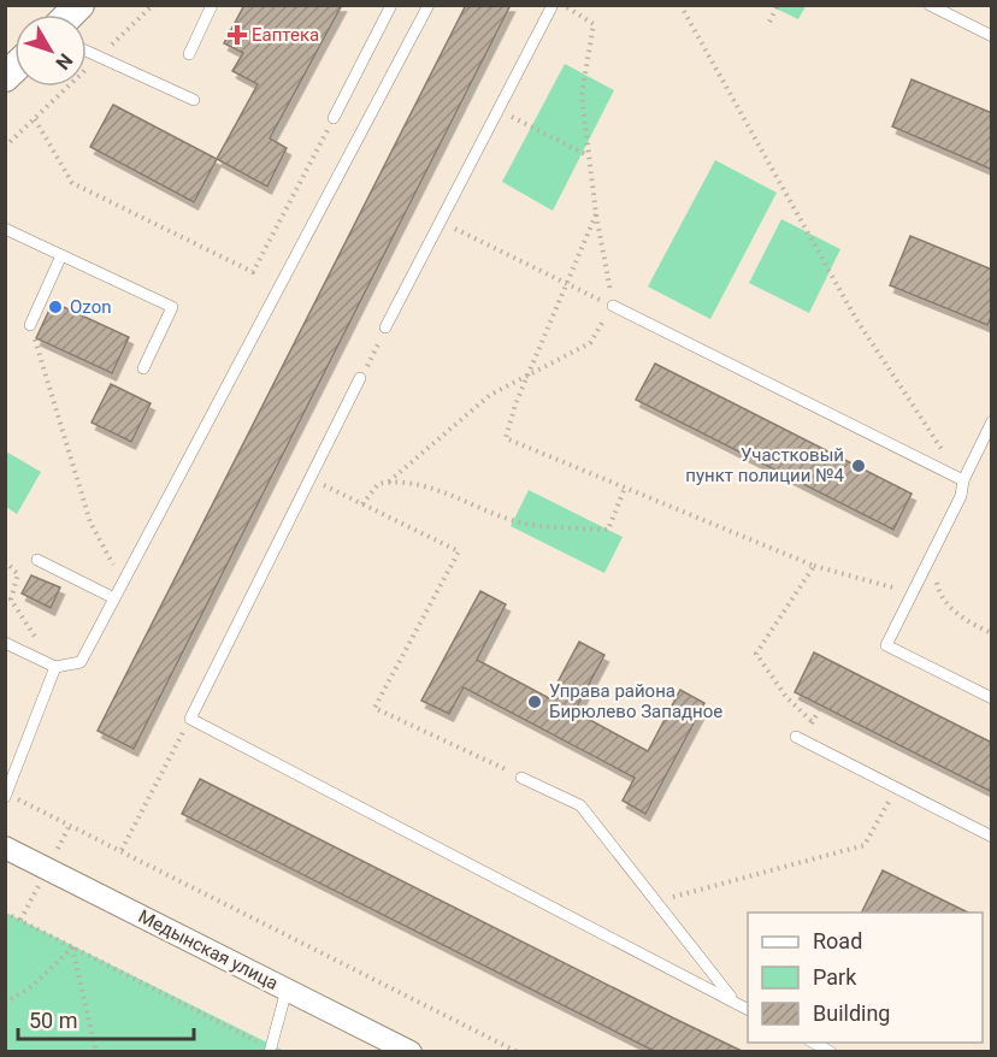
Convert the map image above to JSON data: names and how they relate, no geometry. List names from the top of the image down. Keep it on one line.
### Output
{"streets":{"street":["Медынская улица"]},"places":{"health":["Еаптека"],"other":["Ozon","Участковый пункт полиции №4","Управа района Бирюлево Западное"]},"legend":["Road","Park","Building"],"scale_bar":"50 m","north":"bottom right"}
